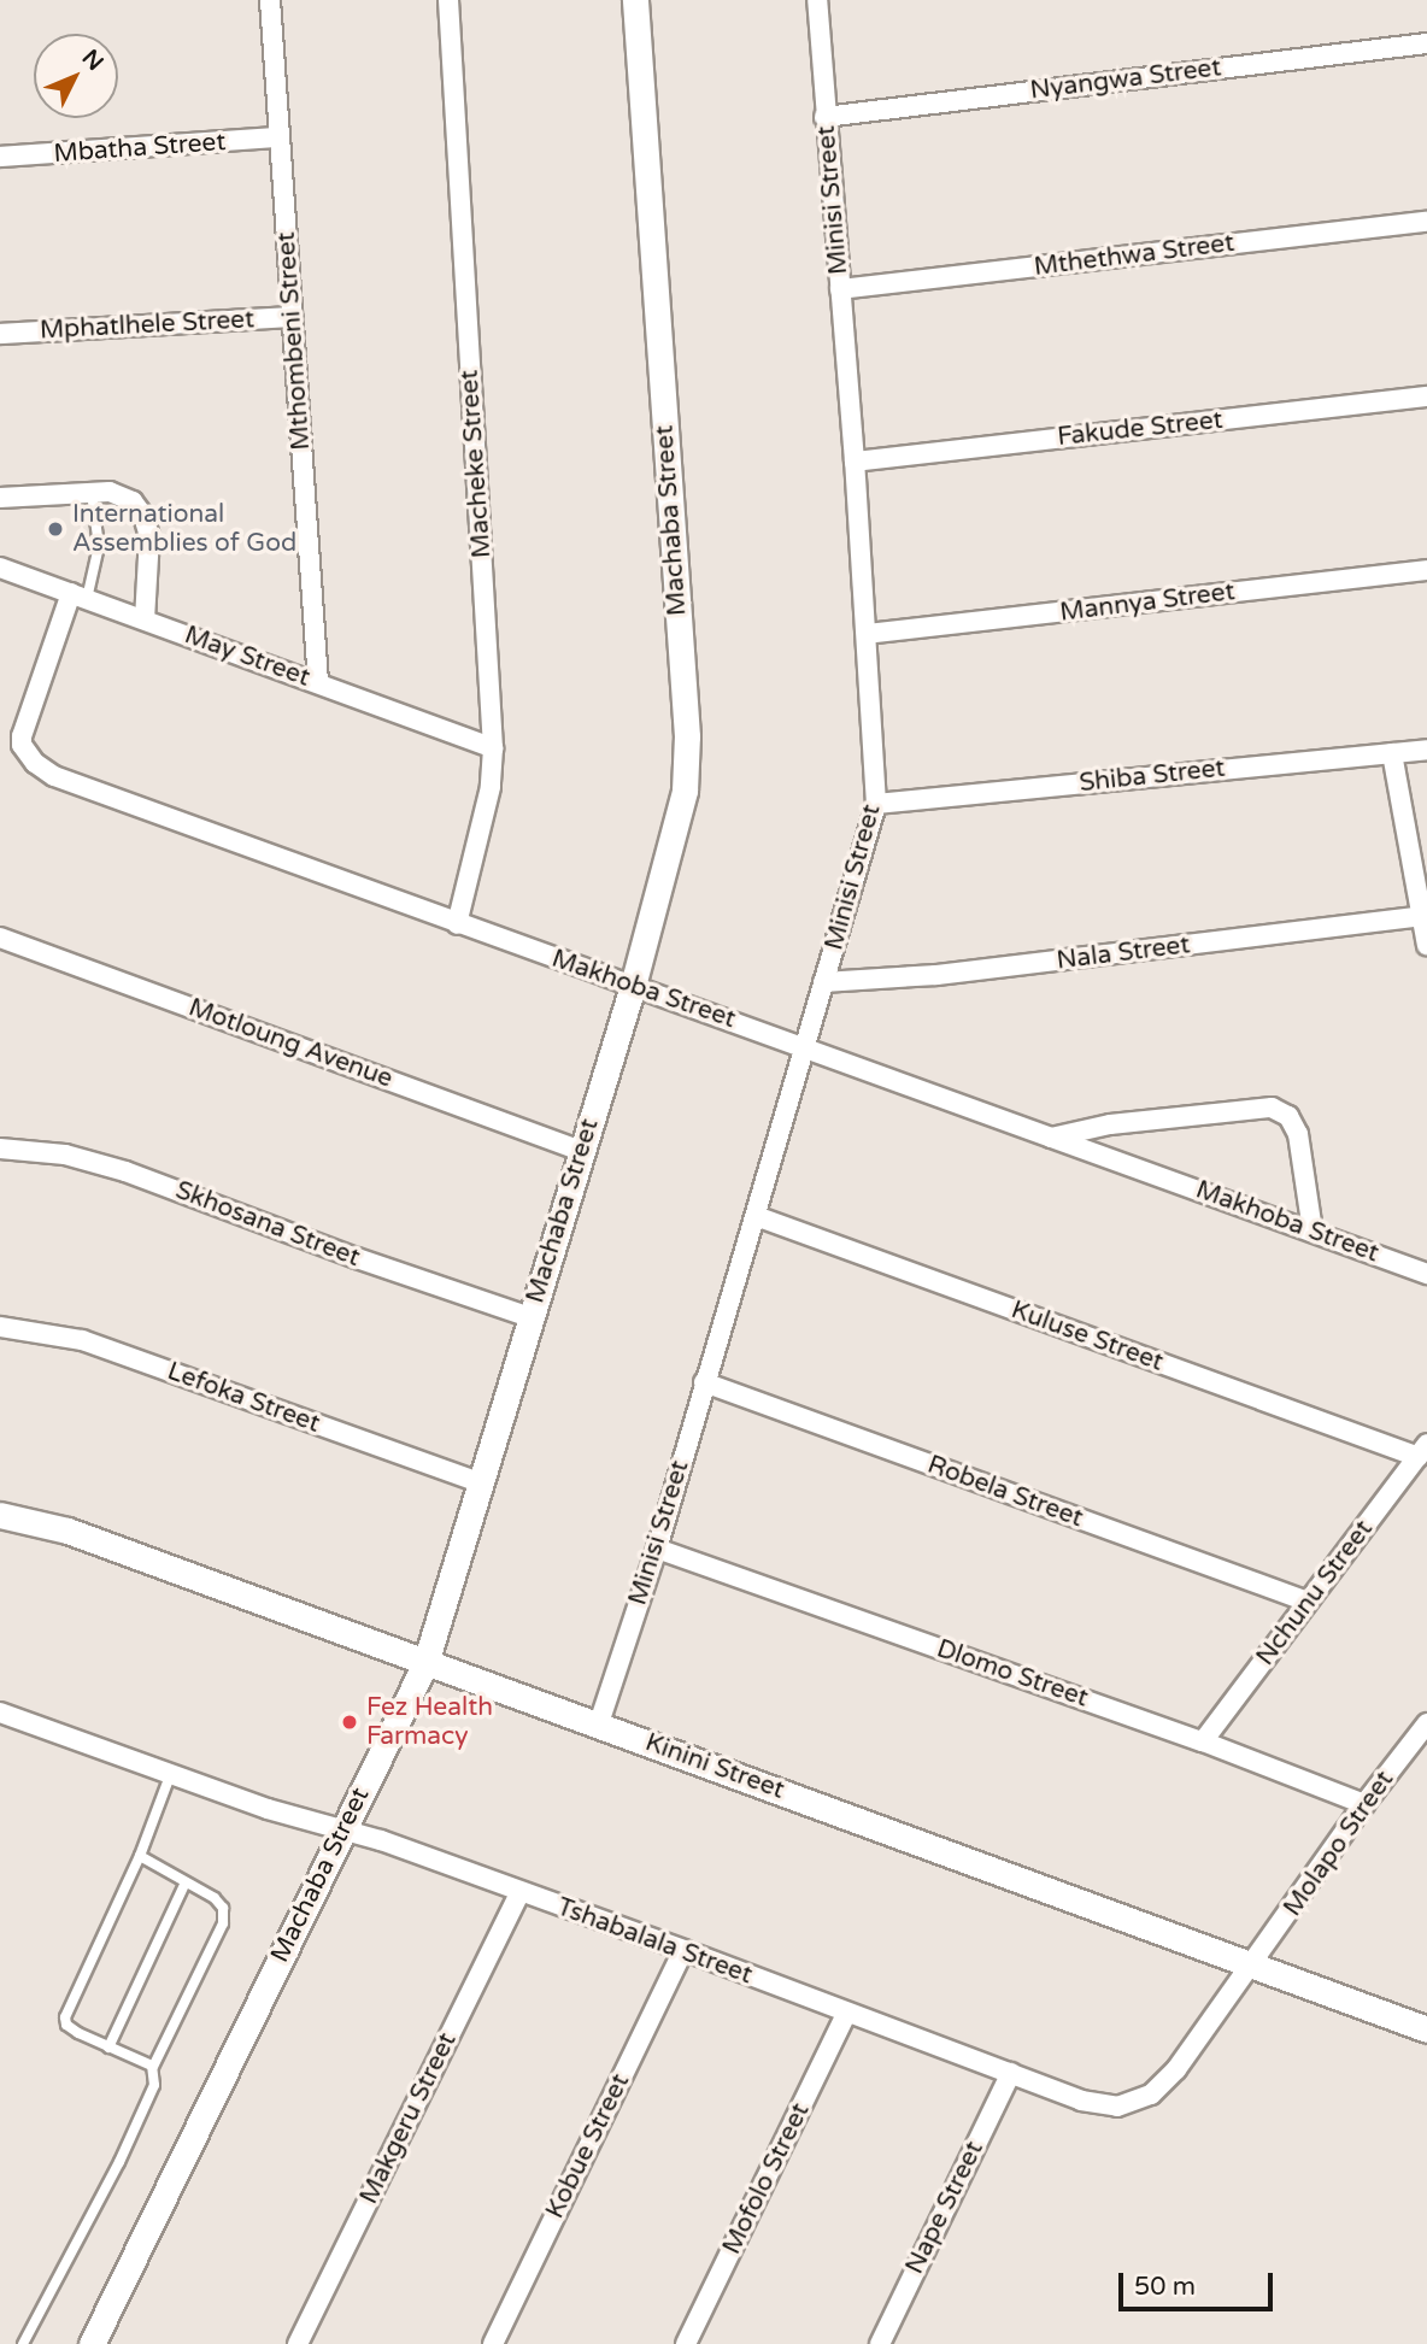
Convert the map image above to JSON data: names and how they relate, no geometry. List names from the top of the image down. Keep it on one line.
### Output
{"streets":{"street":["Nyangwa Street","Mbatha Street","Minisi Street","Mthethwa Street","Mphatlhele Street","Mthombeni Street","Fakude Street","Macheke Street","Machaba Street","Mannya Street","May Street","Shiba Street","Nala Street","Makhoba Street","Motloung Avenue","Skhosana Street","Kuluse Street","Lefoka Street","Robela Street","Nchunu Street","Dlomo Street","Kinini Street","Molapo Street","Tshabalala Street","Makgeru Street","Kobue Street","Mofolo Street","Nape Street"]},"crossings":[["Nyangwa Street","Minisi Street"],["Mbatha Street","Mthombeni Street"],["Minisi Street","Mthethwa Street"],["Minisi Street","Fakude Street"],["Minisi Street","Mannya Street"],["Minisi Street","Shiba Street"],["Minisi Street","Nala Street"],["Minisi Street","Makhoba Street"],["Minisi Street","Kuluse Street"],["Minisi Street","Robela Street"],["Minisi Street","Dlomo Street"],["Minisi Street","Kinini Street"],["Mphatlhele Street","Mthombeni Street"],["Mthombeni Street","May Street"],["Macheke Street","May Street"],["Macheke Street","Makhoba Street"],["Machaba Street","Makhoba Street"],["Machaba Street","Motloung Avenue"],["Machaba Street","Skhosana Street"],["Machaba Street","Lefoka Street"],["Machaba Street","Kinini Street"],["Machaba Street","Tshabalala Street"],["May Street","Makhoba Street"],["Kuluse Street","Nchunu Street"],["Robela Street","Nchunu Street"],["Nchunu Street","Dlomo Street"],["Dlomo Street","Molapo Street"],["Kinini Street","Molapo Street"],["Kinini Street","Tshabalala Street"],["Molapo Street","Tshabalala Street"],["Tshabalala Street","Makgeru Street"],["Tshabalala Street","Kobue Street"],["Tshabalala Street","Mofolo Street"],["Tshabalala Street","Nape Street"]],"places":["International Assemblies of God","Fez Health Farmacy"],"scale_bar":"50 m","north":"top right"}
